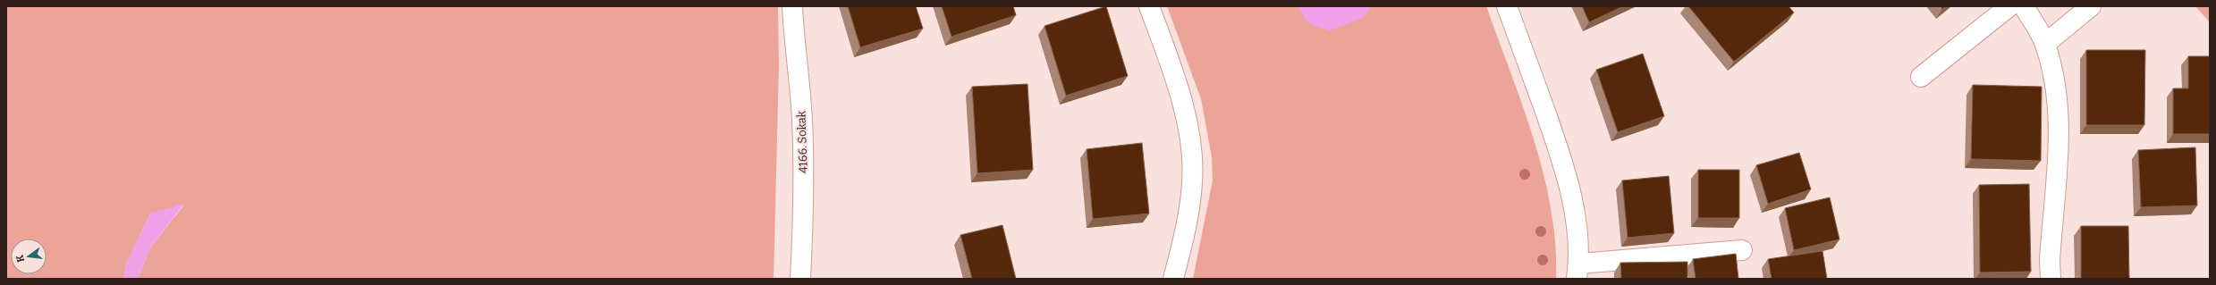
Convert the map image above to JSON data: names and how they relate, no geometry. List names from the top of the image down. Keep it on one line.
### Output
{"streets":{"street":["4166. Sokak"]},"north":"left"}
